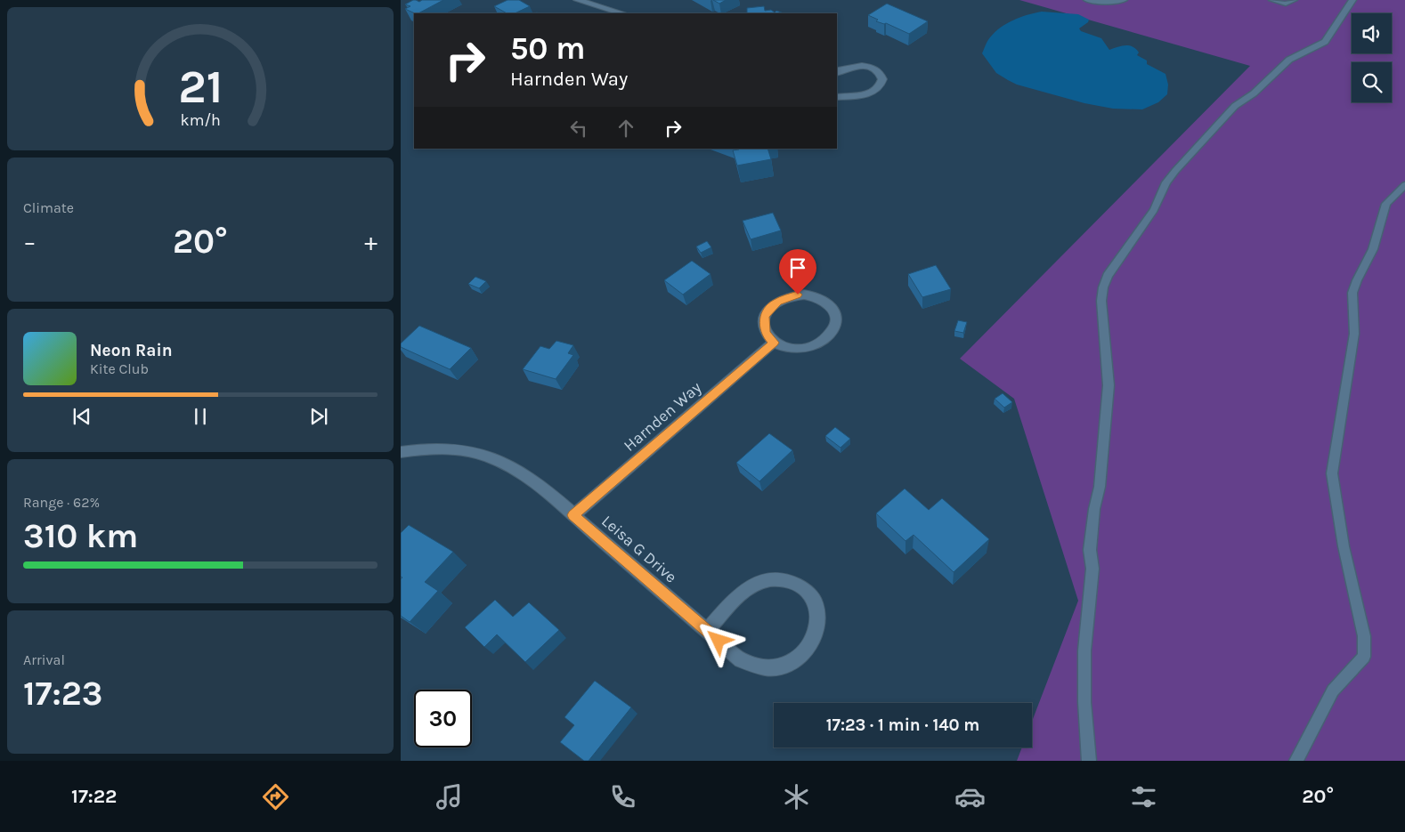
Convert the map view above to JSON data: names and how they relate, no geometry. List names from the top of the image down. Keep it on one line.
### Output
{"streets":{"street":["Harnden Way","Leisa G Drive"]},"crossings":[["Harnden Way","Leisa G Drive"]],"page":{"turn":["50 m","Harnden Way"],"tile":["Climate",["Range · 62%","310 km"],["Arrival","17:23"]],"heat":["−","20°","+"],"song":["Neon Rain","Kite Club"],"limit":"30","trip":"17:23 · 1 min · 140 m","tabs":["17:22","20°"],"gauge":["21","km/h"]}}
